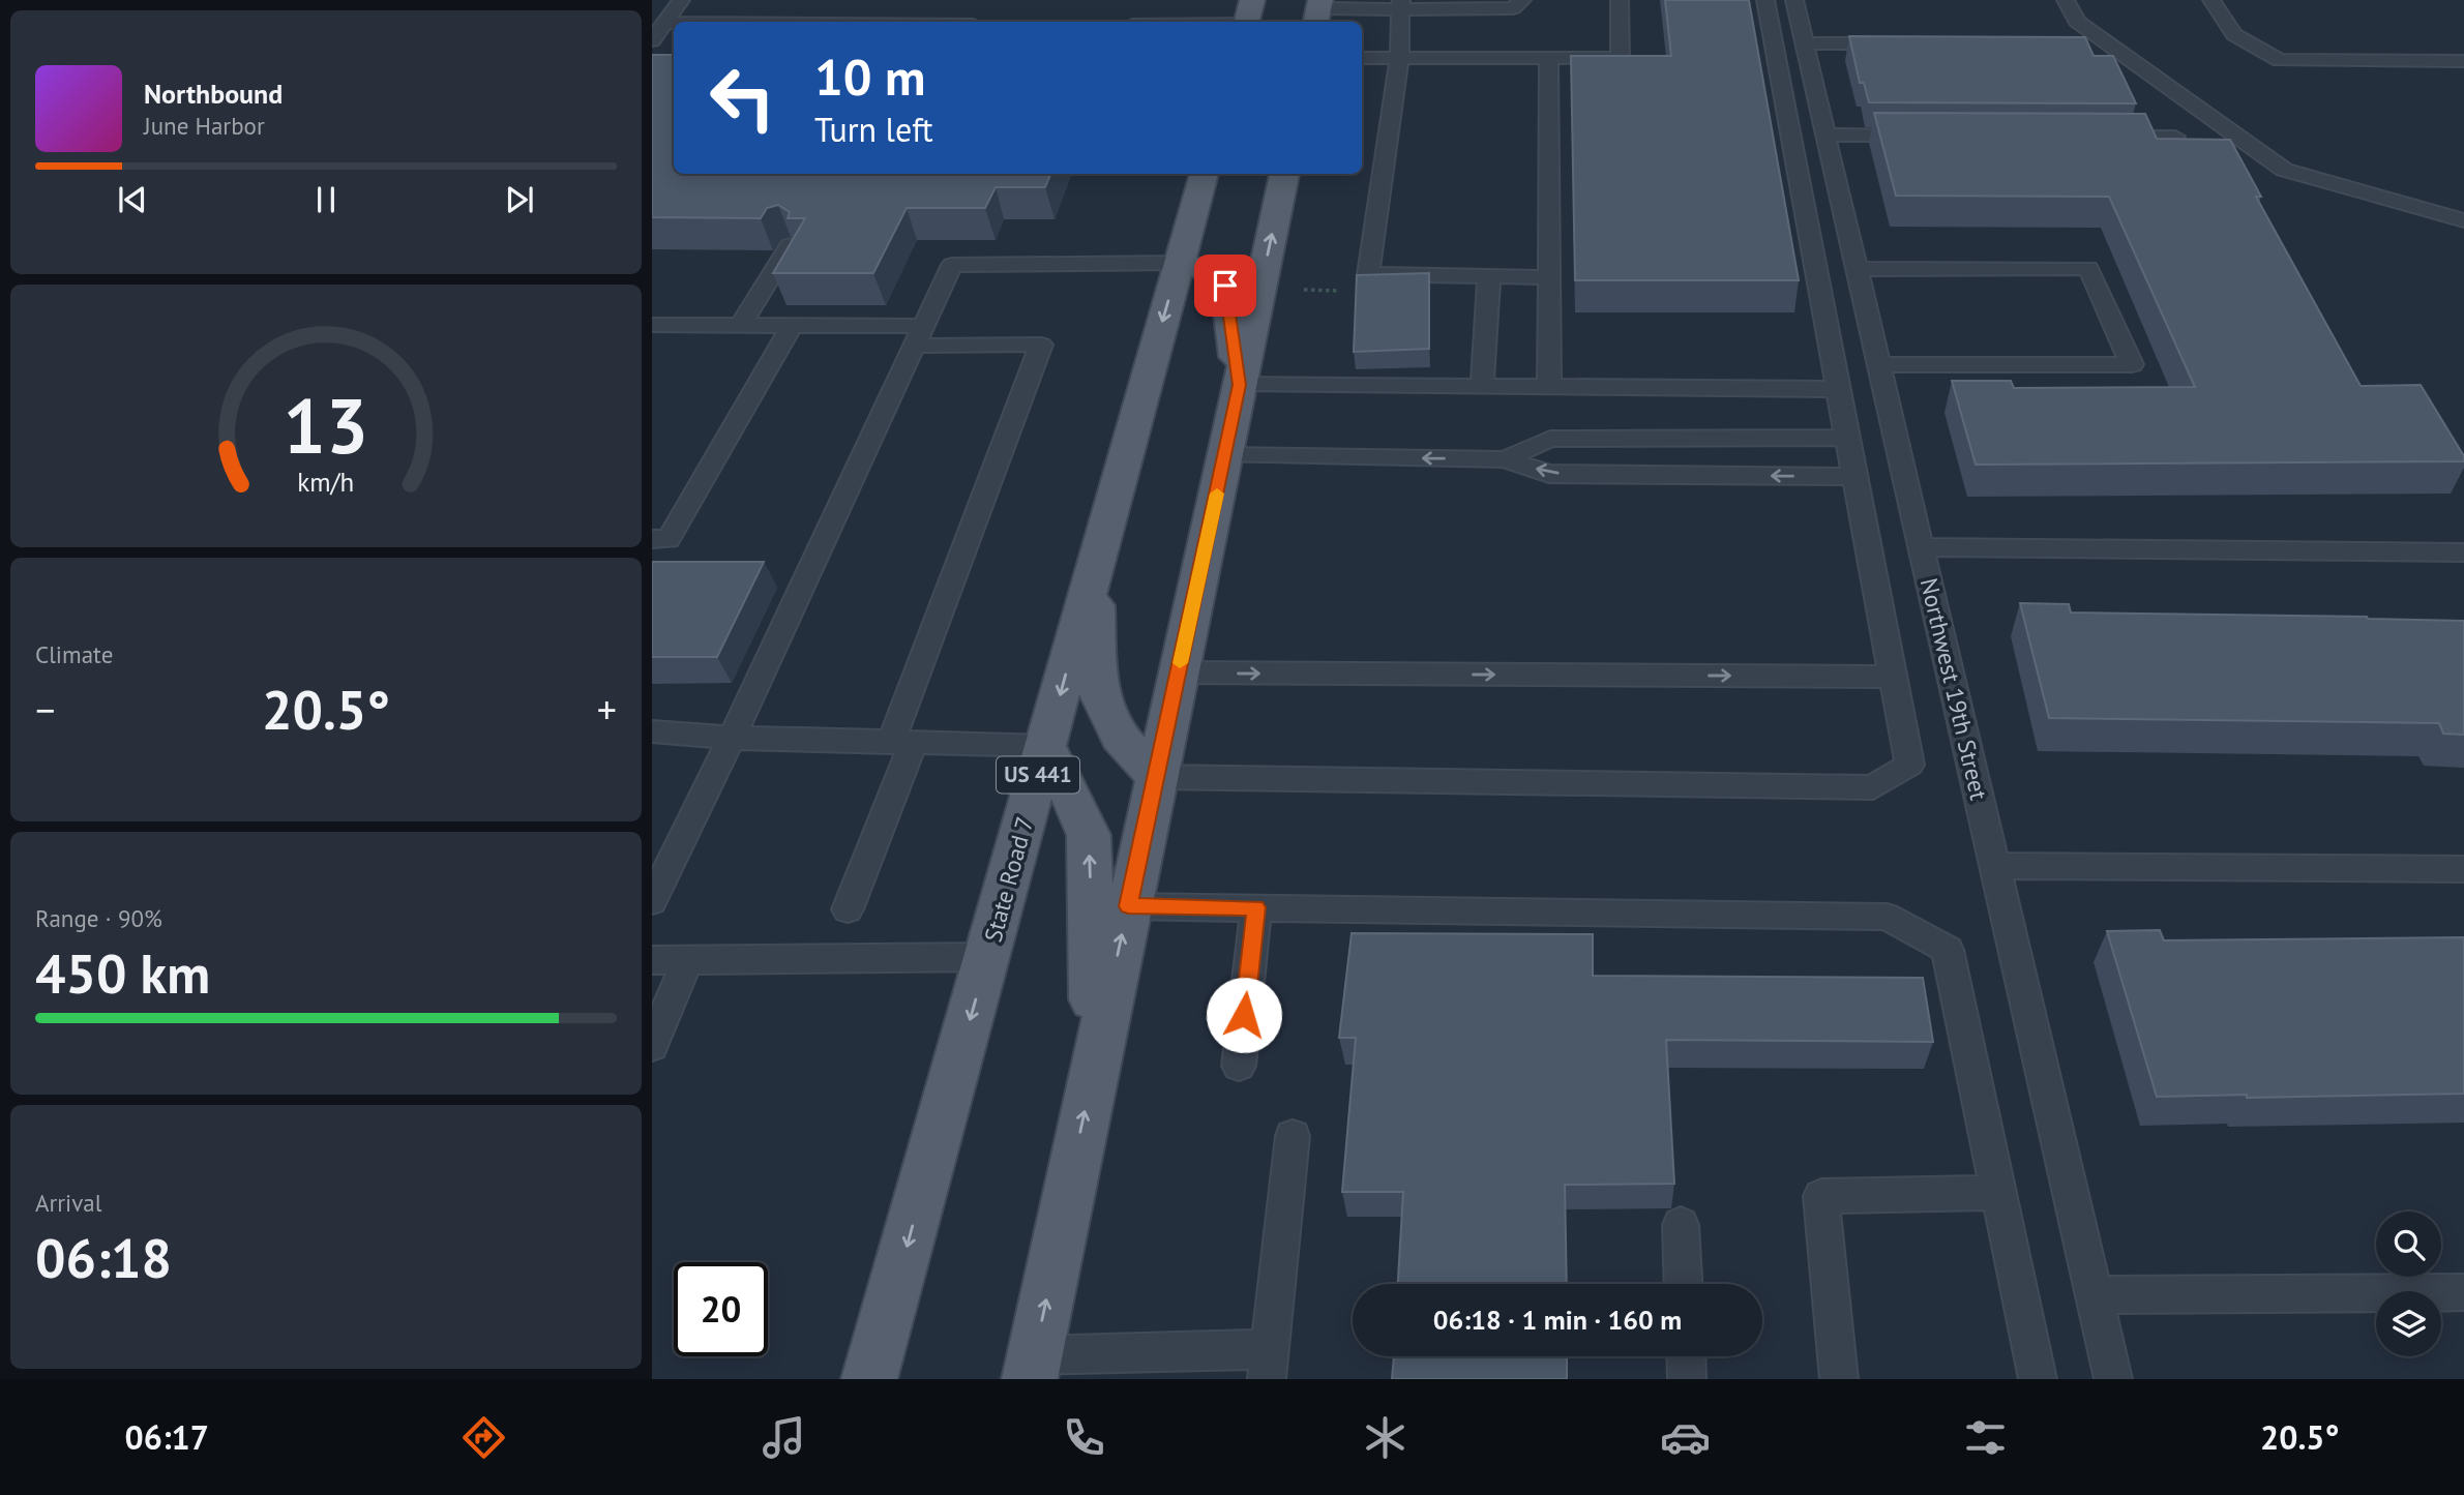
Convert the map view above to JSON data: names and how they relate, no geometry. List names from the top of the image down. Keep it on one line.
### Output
{"streets":{"main road":["US 441","State Road 7"],"lane":["Northwest 19th Street"]},"page":{"turn":["10 m","Turn left"],"song":["Northbound","June Harbor"],"tile":["Climate",["Range · 90%","450 km"],["Arrival","06:18"]],"heat":["−","20.5°","+"],"limit":"20","trip":"06:18 · 1 min · 160 m","tabs":["06:17","20.5°"],"gauge":["13","km/h"]}}
